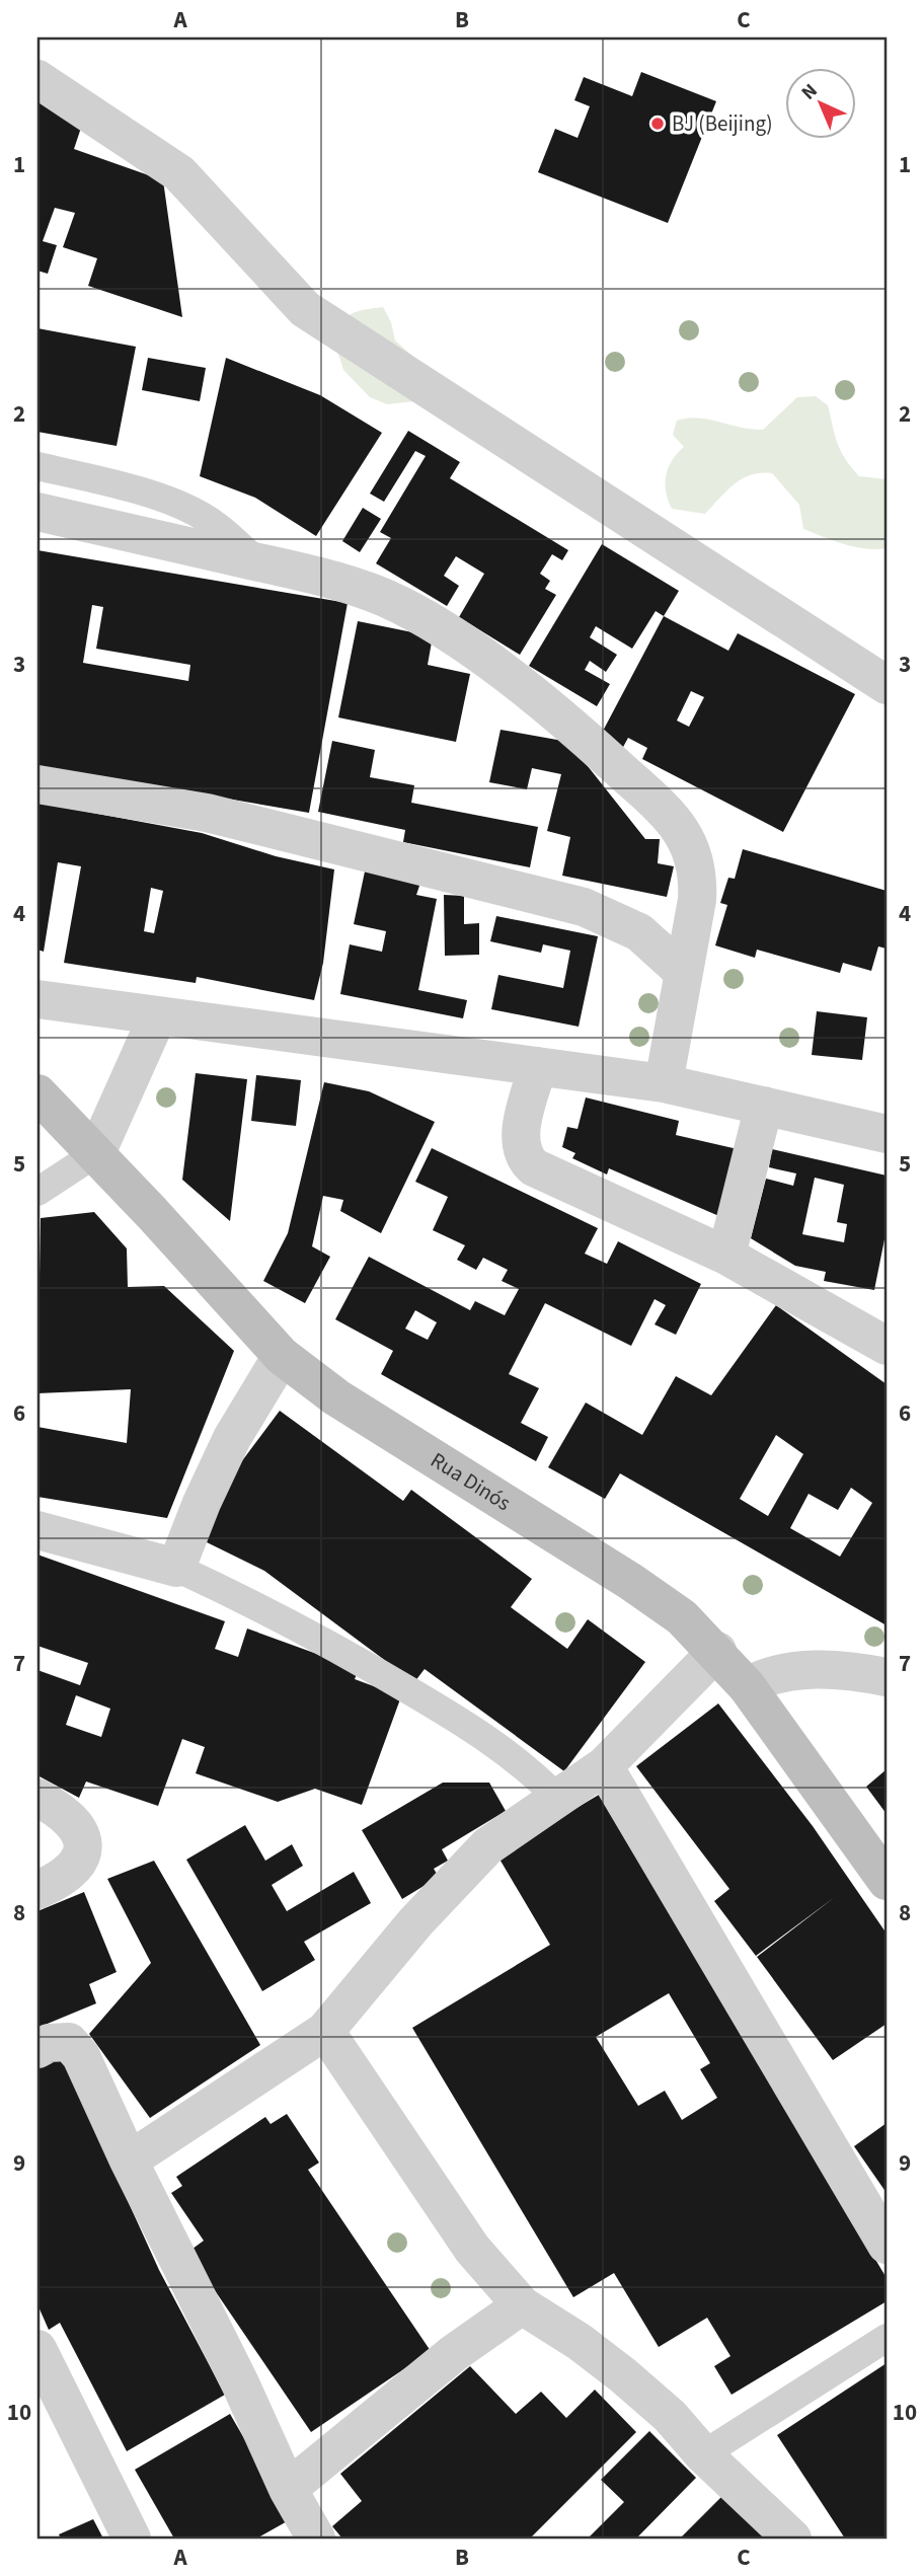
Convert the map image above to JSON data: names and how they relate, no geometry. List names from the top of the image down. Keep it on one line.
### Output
{"streets":{"street":["Rua Dinós"]},"places":["BJ (Beijing)"],"north":"top left","grid":{"columns":["A","B","C"],"rows":["1","2","3","4","5","6","7","8","9","10"]}}
